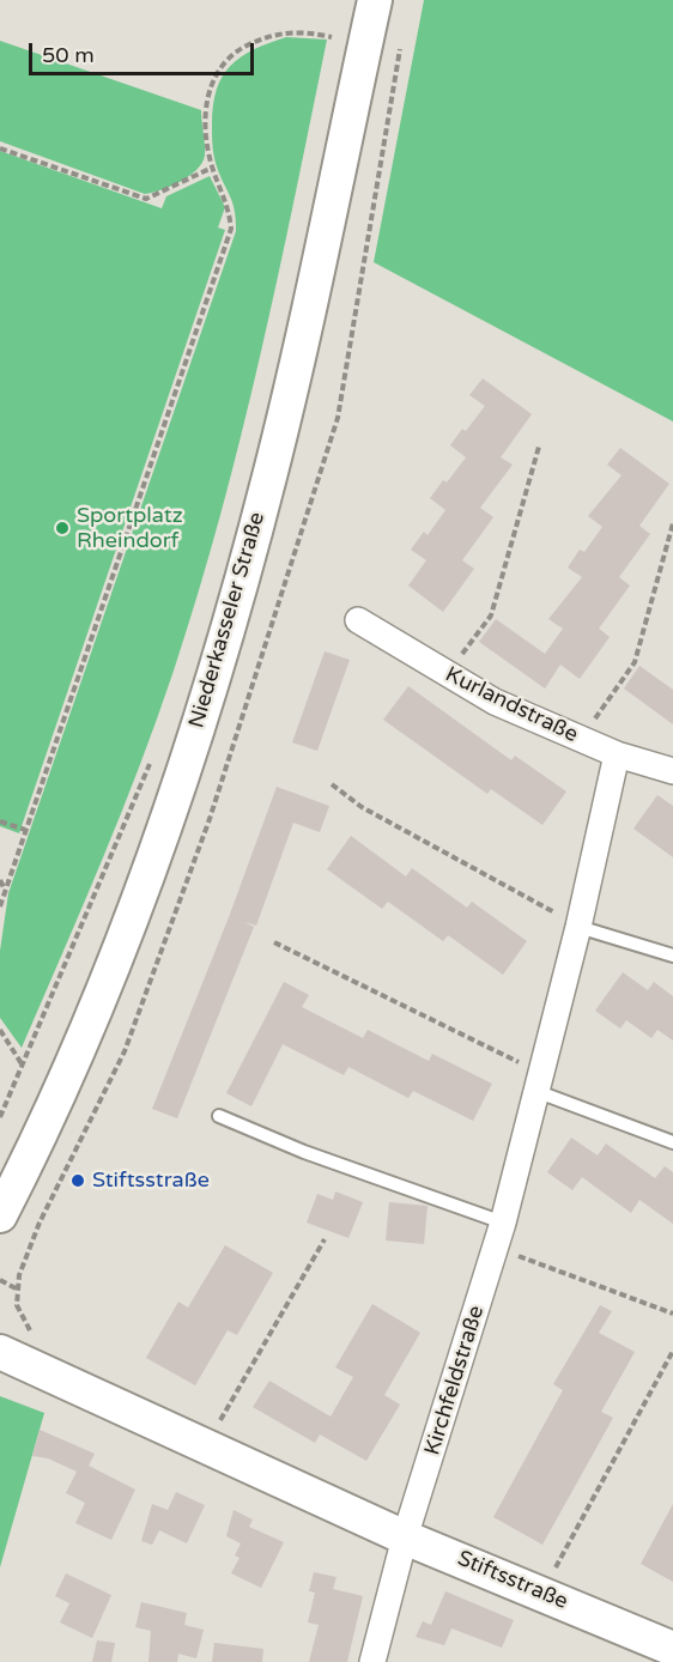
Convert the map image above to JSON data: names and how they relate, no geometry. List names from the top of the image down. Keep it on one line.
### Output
{"streets":{"main road":["Niederkasseler Straße","Stiftsstraße"],"street":["Kurlandstraße","Kirchfeldstraße"]},"crossings":[["Kurlandstraße","Kirchfeldstraße"],["Kirchfeldstraße","Stiftsstraße"]],"places":["Sportplatz Rheindorf","Stiftsstraße"],"scale_bar":"50 m"}
